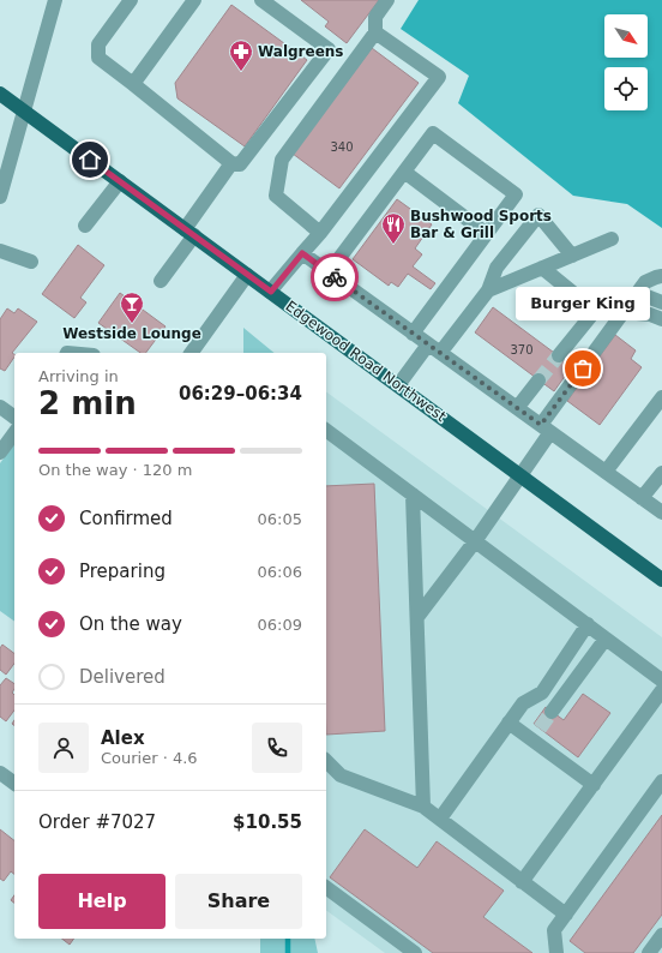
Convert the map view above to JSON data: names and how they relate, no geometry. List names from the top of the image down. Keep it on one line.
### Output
{"streets":{"main road":["Edgewood Road Northwest"]},"places":{"pharmacy":["Walgreens"],"restaurant":["Bushwood Sports Bar & Grill"],"bar":["Westside Lounge"],"other":["Burger King"]},"house_numbers":["340","370"],"north":"bottom right","page":{"bubble":"Burger King","heading":["2 min","Arriving in","06:29–06:34"],"panel":["Alex","Courier · 4.6","Order #7027","$10.55"],"bar":"On the way · 120 m","list":[["Confirmed","06:05"],["Preparing","06:06"],["On the way","06:09"],"Delivered"],"buttons":["Help","Share"]}}
